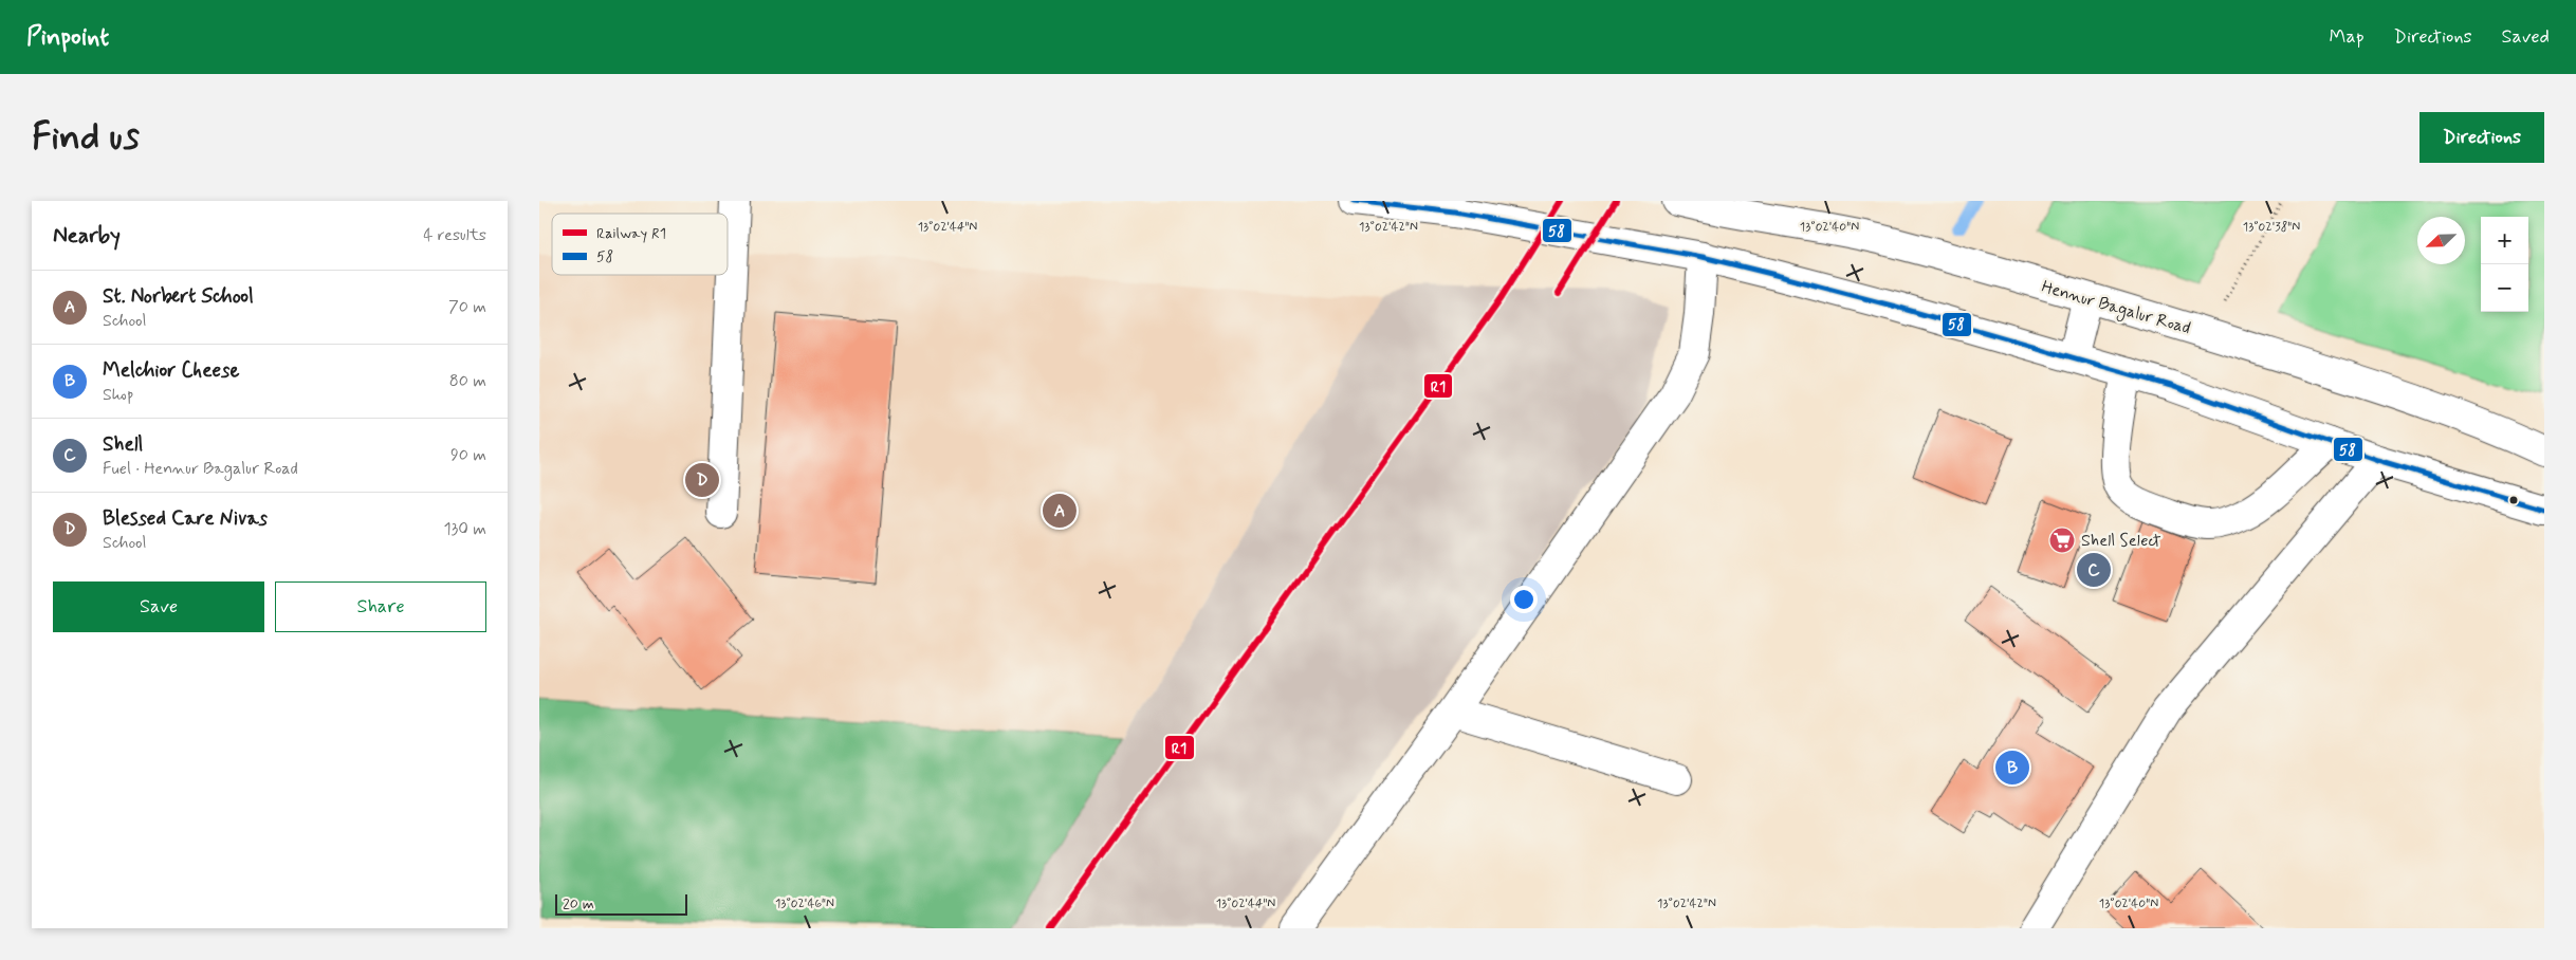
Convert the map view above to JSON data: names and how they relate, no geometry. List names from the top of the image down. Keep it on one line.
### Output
{"streets":{"main road":["Hennur Bagalur Road"]},"places":{"supermarket":["Shell Select"]},"lines":["rail line R1","transit line 58"],"legend":["Railway R1","58"],"scale_bar":"20 m","north":"bottom left","page":{"header":"Pinpoint","nav":["Map","Directions","Saved"],"buttons":["Directions",["Save","Share"]],"title":"Find us","heading":["Nearby","4 results"],"map_buttons":["+","−"],"list":[{"mark":"A","name":"St. Norbert School","note":"School","value":"70 m"},{"mark":"B","name":"Melchior Cheese","note":"Shop","value":"80 m"},{"mark":"C","name":"Shell","note":"Fuel · Hennur Bagalur Road","value":"90 m"},{"mark":"D","name":"Blessed Care Nivas","note":"School","value":"130 m"}],"pins":["D","A","C","B"],"scale":"20 m"},"coordinates":["13°02'44\"N","13°02'42\"N","13°02'40\"N","13°02'38\"N","13°02'46\"N"]}
